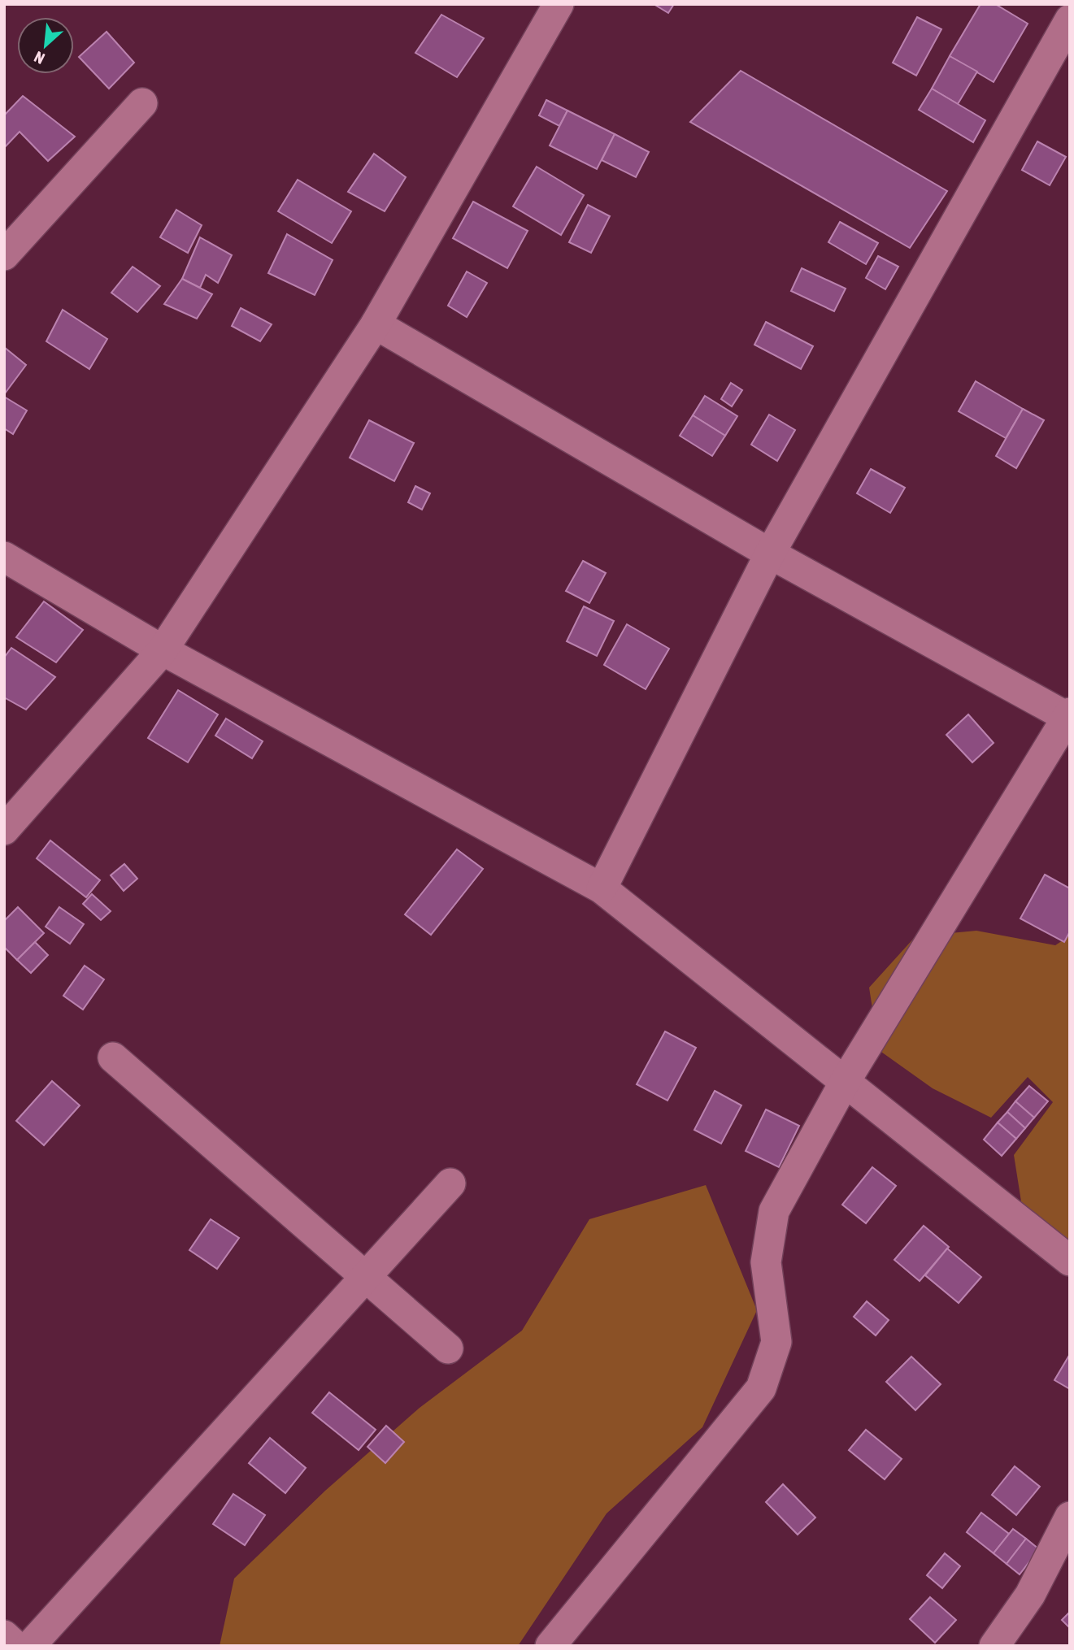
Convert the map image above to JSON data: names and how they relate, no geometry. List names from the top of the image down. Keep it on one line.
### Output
{"north":"bottom left"}
